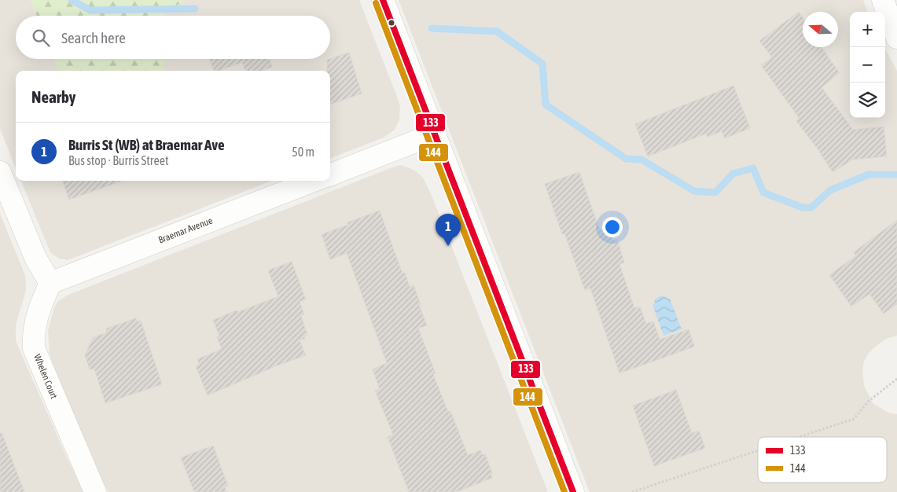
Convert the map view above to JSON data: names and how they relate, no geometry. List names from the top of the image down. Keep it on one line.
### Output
{"streets":{"street":["Braemar Avenue","Whelen Court"]},"crossings":[["Braemar Avenue","Whelen Court"]],"lines":["transit line 133","transit line 144"],"legend":["133","144"],"north":"left","page":{"map_buttons":["+","−"],"search":"Search here","heading":"Nearby","list":[{"mark":"1","name":"Burris St (WB) at Braemar Ave","note":"Bus stop · Burris Street","value":"50 m"}],"pins":"1"}}
